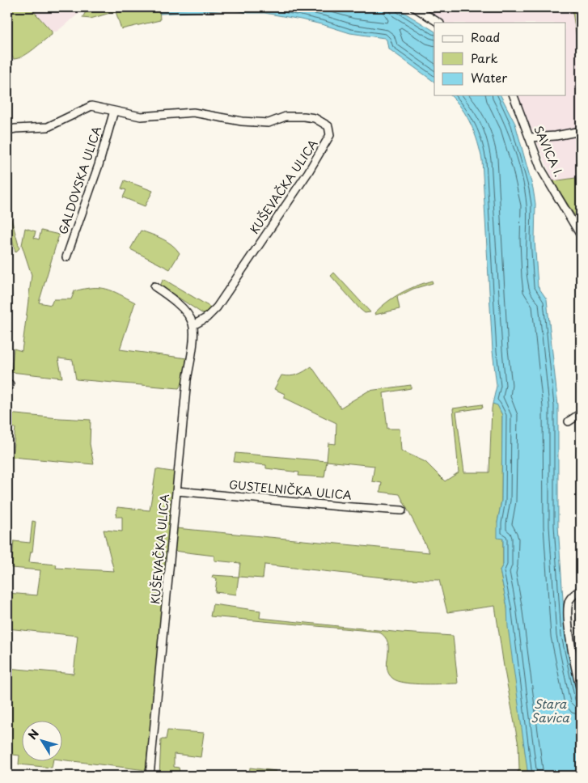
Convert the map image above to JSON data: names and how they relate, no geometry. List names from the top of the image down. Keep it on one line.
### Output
{"streets":{"street":["SAVICA I.","GALDOVSKA ULICA","KUŠEVAČKA ULICA","GUSTELNIČKA ULICA"]},"crossings":[["GALDOVSKA ULICA","KUŠEVAČKA ULICA"],["KUŠEVAČKA ULICA","GUSTELNIČKA ULICA"]],"water":["Stara Savica"],"legend":["Road","Park","Water"],"north":"top left"}
